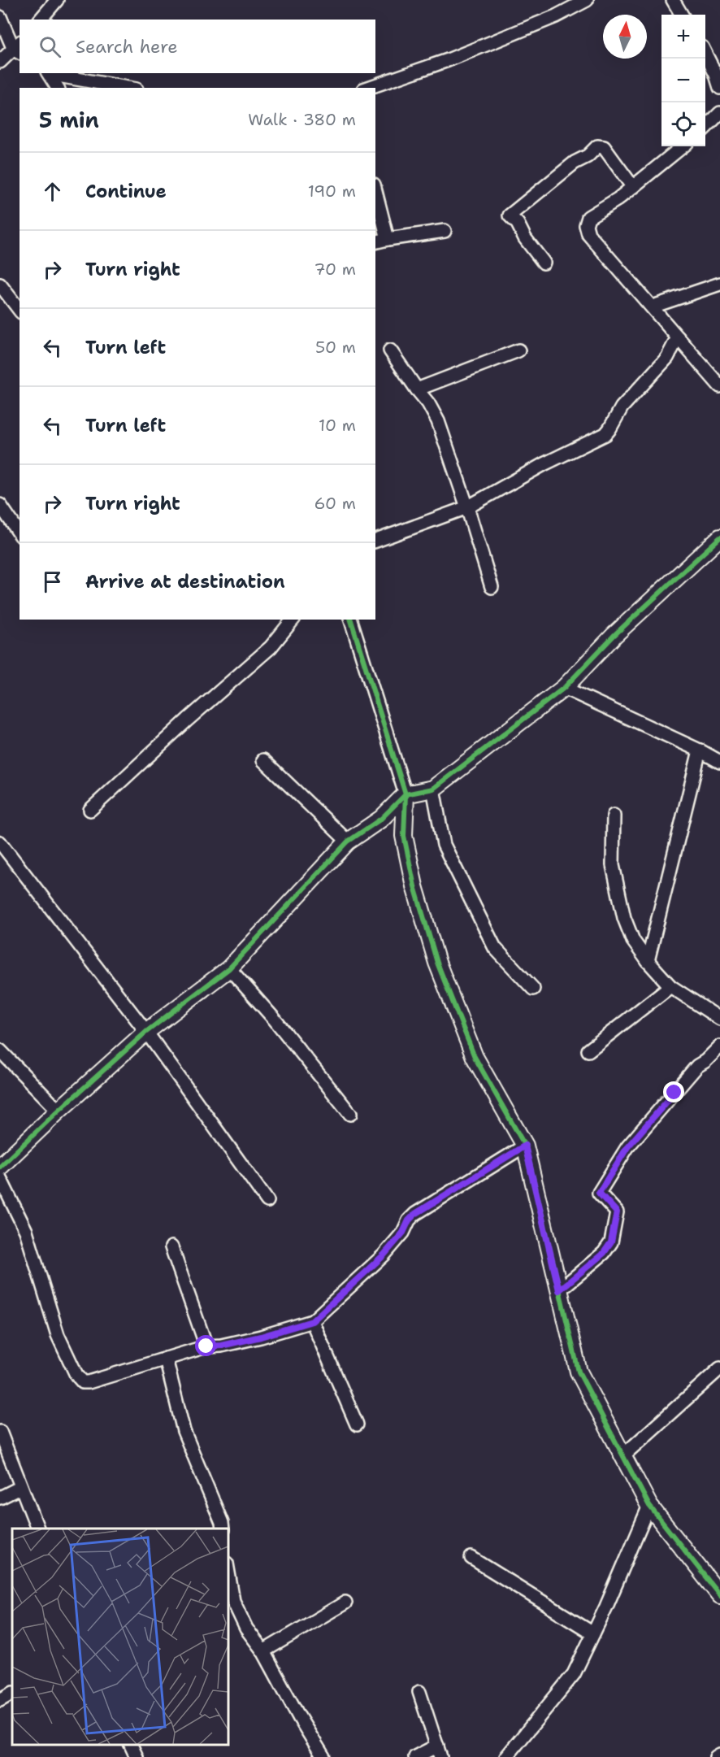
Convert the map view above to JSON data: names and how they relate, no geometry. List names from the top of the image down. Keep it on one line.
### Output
{"north":"top","page":{"map_buttons":["+","−"],"search":"Search here","heading":["5 min","Walk · 380 m"],"list":[["Continue","190 m"],["Turn right","70 m"],["Turn left","50 m"],["Turn left","10 m"],["Turn right","60 m"],"Arrive at destination"]}}
